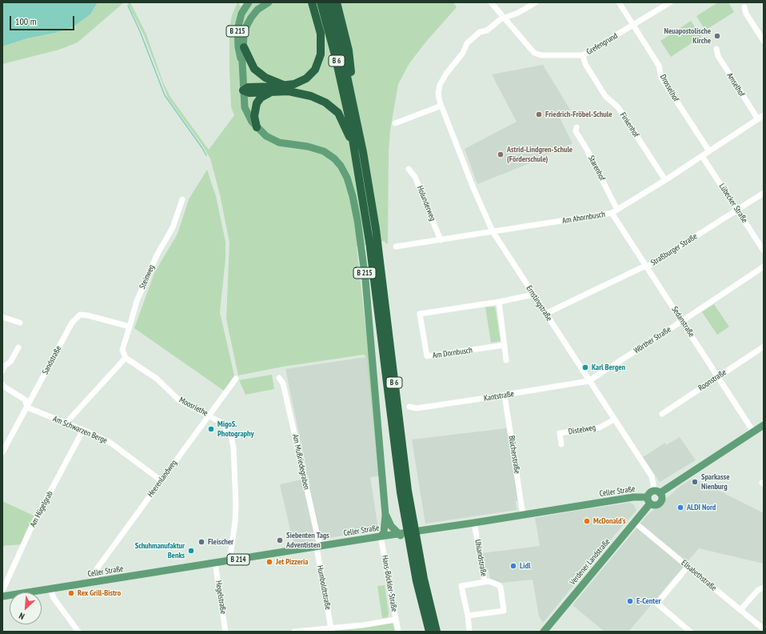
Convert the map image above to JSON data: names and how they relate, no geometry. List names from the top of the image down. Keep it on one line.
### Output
{"streets":{"highway":["B 6"],"main road":["B 215","Celler Straße","B 214","Verdener Landstraße"],"street":["Grefengrund","Amselhof","Drosselhof","Finkenhof","Starenhof","Holunderweg","Lübecker Straße","Am Ahornbusch","Straßburger Straße","Steinweg","Ernstingstraße","Sedanstraße","Wörther Straße","Am Dornbusch","Sandstraße","Roonstraße","Kantstraße","Moosriethe","Am Schwarzen Berge","Distelweg","Blücherstraße","Am Mußriedegraben","Heerenlandweg","Am Hügelgrab","Uhlandstraße","Elisabethstraße","Hans-Böckler-Straße","Humboldtstraße","Hegelstraße"]},"crossings":[["B 215","Celler Straße"],["Grefengrund","Drosselhof"],["Grefengrund","Finkenhof"],["Grefengrund","Ernstingstraße"],["Amselhof","Am Ahornbusch"],["Drosselhof","Am Ahornbusch"],["Finkenhof","Am Ahornbusch"],["Starenhof","Am Ahornbusch"],["Holunderweg","Am Ahornbusch"],["Lübecker Straße","Am Ahornbusch"],["Lübecker Straße","Straßburger Straße"],["Am Ahornbusch","Ernstingstraße"],["Am Ahornbusch","Sedanstraße"],["Straßburger Straße","Ernstingstraße"],["Straßburger Straße","Sedanstraße"],["Steinweg","Sandstraße"],["Steinweg","Moosriethe"],["Ernstingstraße","Wörther Straße"],["Ernstingstraße","Am Dornbusch"],["Ernstingstraße","Kantstraße"],["Ernstingstraße","Distelweg"],["Ernstingstraße","Celler Straße"],["Ernstingstraße","Verdener Landstraße"],["Sedanstraße","Wörther Straße"],["Sedanstraße","Roonstraße"],["Wörther Straße","Kantstraße"],["Sandstraße","Am Schwarzen Berge"],["Kantstraße","Blücherstraße"],["Moosriethe","Heerenlandweg"],["Moosriethe","Celler Straße"],["Am Schwarzen Berge","Heerenlandweg"],["Am Schwarzen Berge","Am Hügelgrab"],["Blücherstraße","Celler Straße"],["Am Mußriedegraben","Celler Straße"],["Am Mußriedegraben","Humboldtstraße"],["Heerenlandweg","Celler Straße"],["Celler Straße","Uhlandstraße"],["Celler Straße","Verdener Landstraße"],["Celler Straße","Hans-Böckler-Straße"],["Celler Straße","Humboldtstraße"],["Celler Straße","Hegelstraße"],["Verdener Landstraße","Elisabethstraße"]],"places":["Neuapostolische Kirche","Friedrich-Fröbel-Schule","Astrid-Lindgren-Schule (Förderschule)","Karl Bergen","MigoS. Photography","Sparkasse Nienburg","ALDI Nord","McDonald's","Siebenten Tags Adventisten","Fleischer","Schuhmanufaktur Benks","Jet Pizzeria","Lidl","Rex Grill-Bistro","E-Center"],"scale_bar":"100 m","north":"bottom left"}
